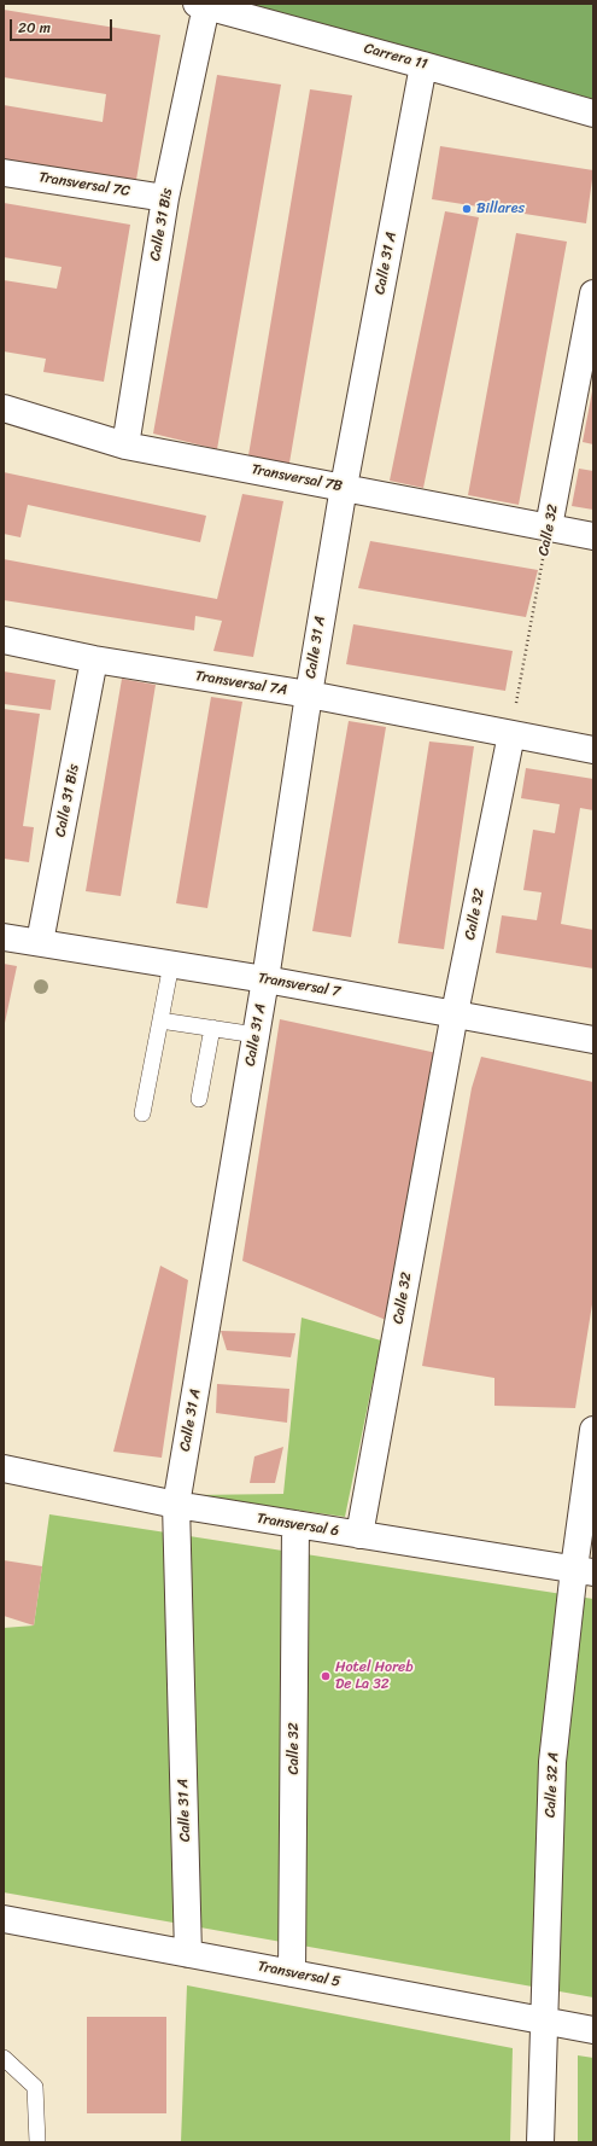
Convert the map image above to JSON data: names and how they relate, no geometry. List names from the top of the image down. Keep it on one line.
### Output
{"streets":{"street":["Carrera 11","Transversal 7C","Calle 31 Bis","Calle 31 A","Transversal 7B","Calle 32","Transversal 7A","Transversal 7","Transversal 6","Calle 32 A","Transversal 5"]},"crossings":[["Carrera 11","Calle 31 Bis"],["Carrera 11","Calle 31 A"],["Transversal 7C","Calle 31 Bis"],["Calle 31 Bis","Transversal 7B"],["Calle 31 Bis","Transversal 7A"],["Calle 31 Bis","Transversal 7"],["Calle 31 A","Transversal 7B"],["Calle 31 A","Transversal 7A"],["Calle 31 A","Transversal 7"],["Calle 31 A","Transversal 6"],["Calle 31 A","Transversal 5"],["Transversal 7B","Calle 32"],["Calle 32","Transversal 7A"],["Calle 32","Transversal 7"],["Calle 32","Transversal 6"],["Calle 32","Transversal 5"],["Transversal 6","Calle 32 A"],["Calle 32 A","Transversal 5"]],"places":["Billares","Hotel Horeb De La 32"],"scale_bar":"20 m"}
